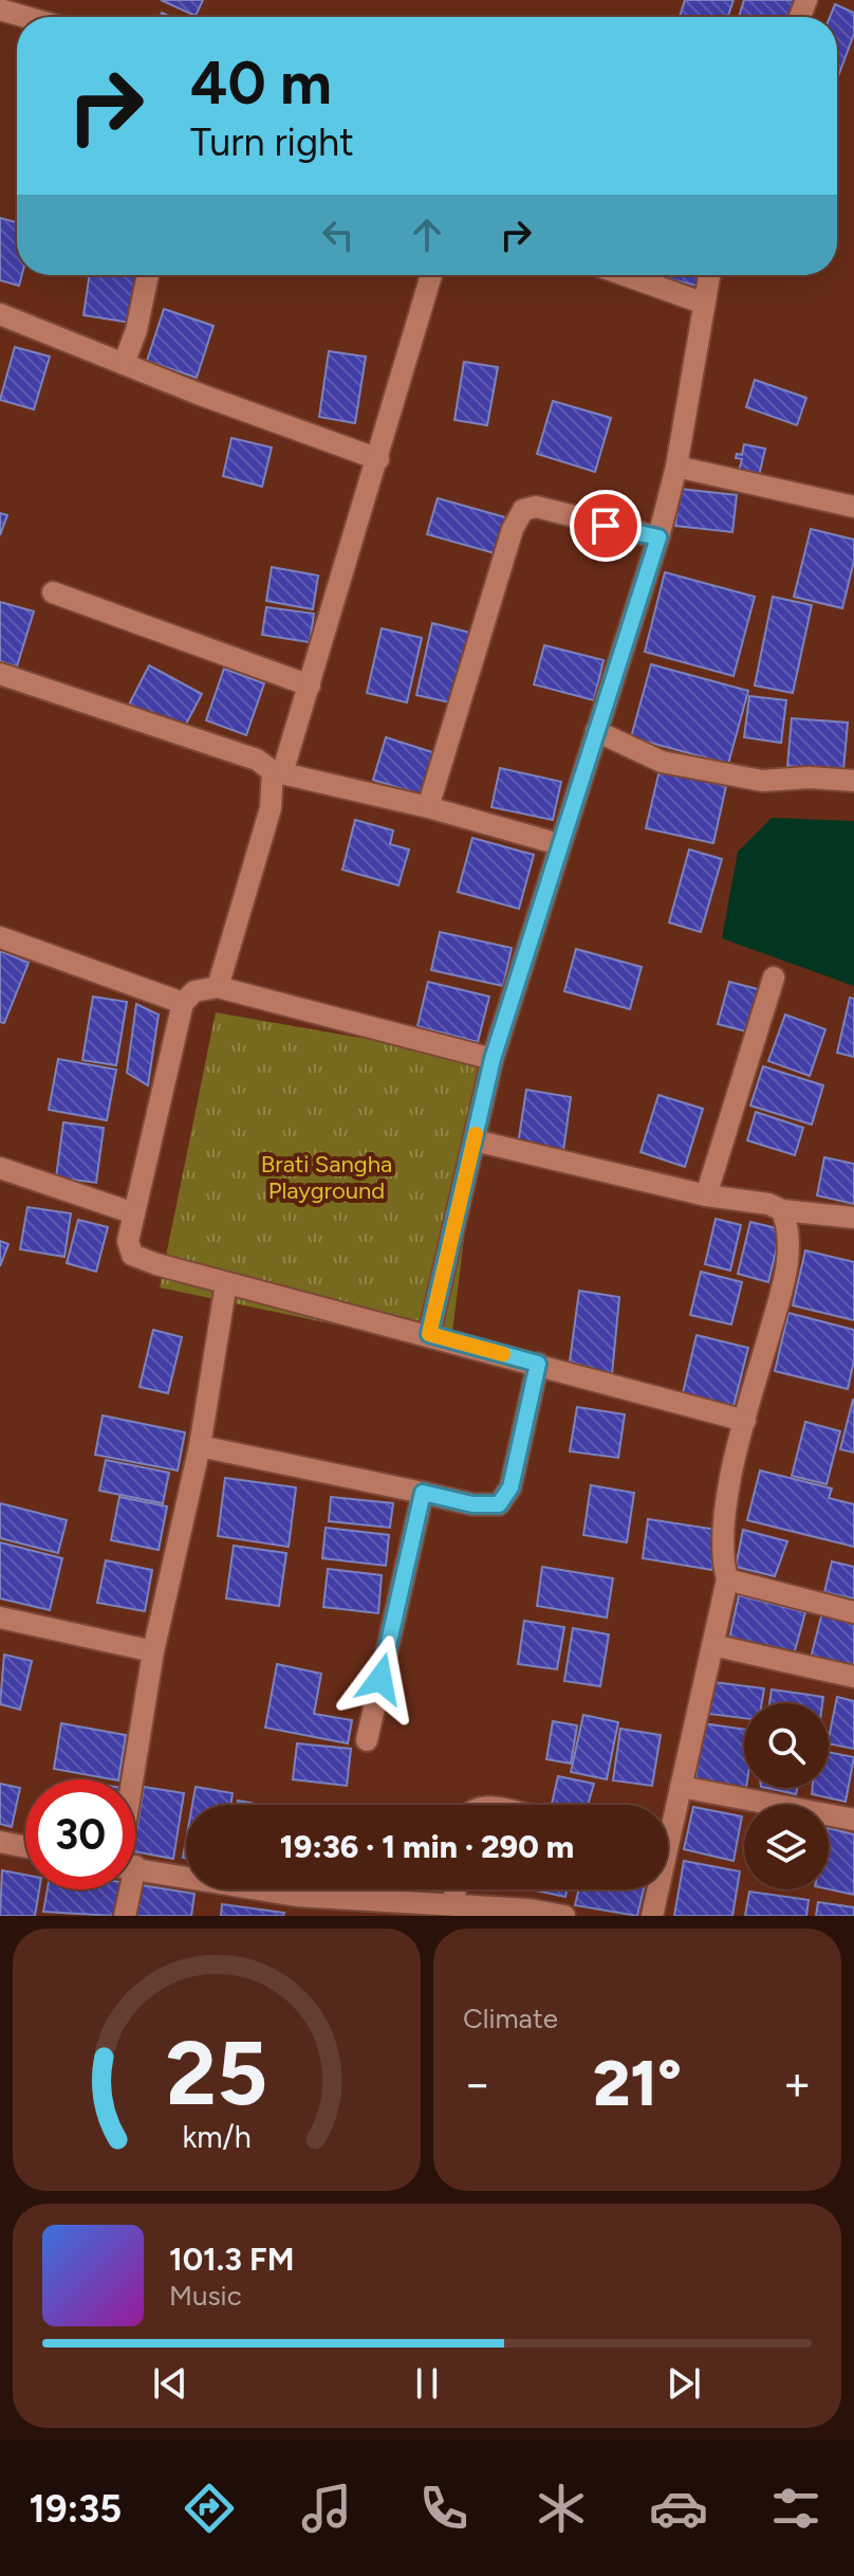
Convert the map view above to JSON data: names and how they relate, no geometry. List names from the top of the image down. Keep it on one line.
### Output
{"parks":["Brati Sangha Playground"],"page":{"turn":["40 m","Turn right"],"limit":"30","trip":"19:36 · 1 min · 290 m","tile":"Climate","heat":["−","21°","+"],"song":["101.3 FM","Music"],"tabs":"19:35","gauge":["25","km/h"]}}
